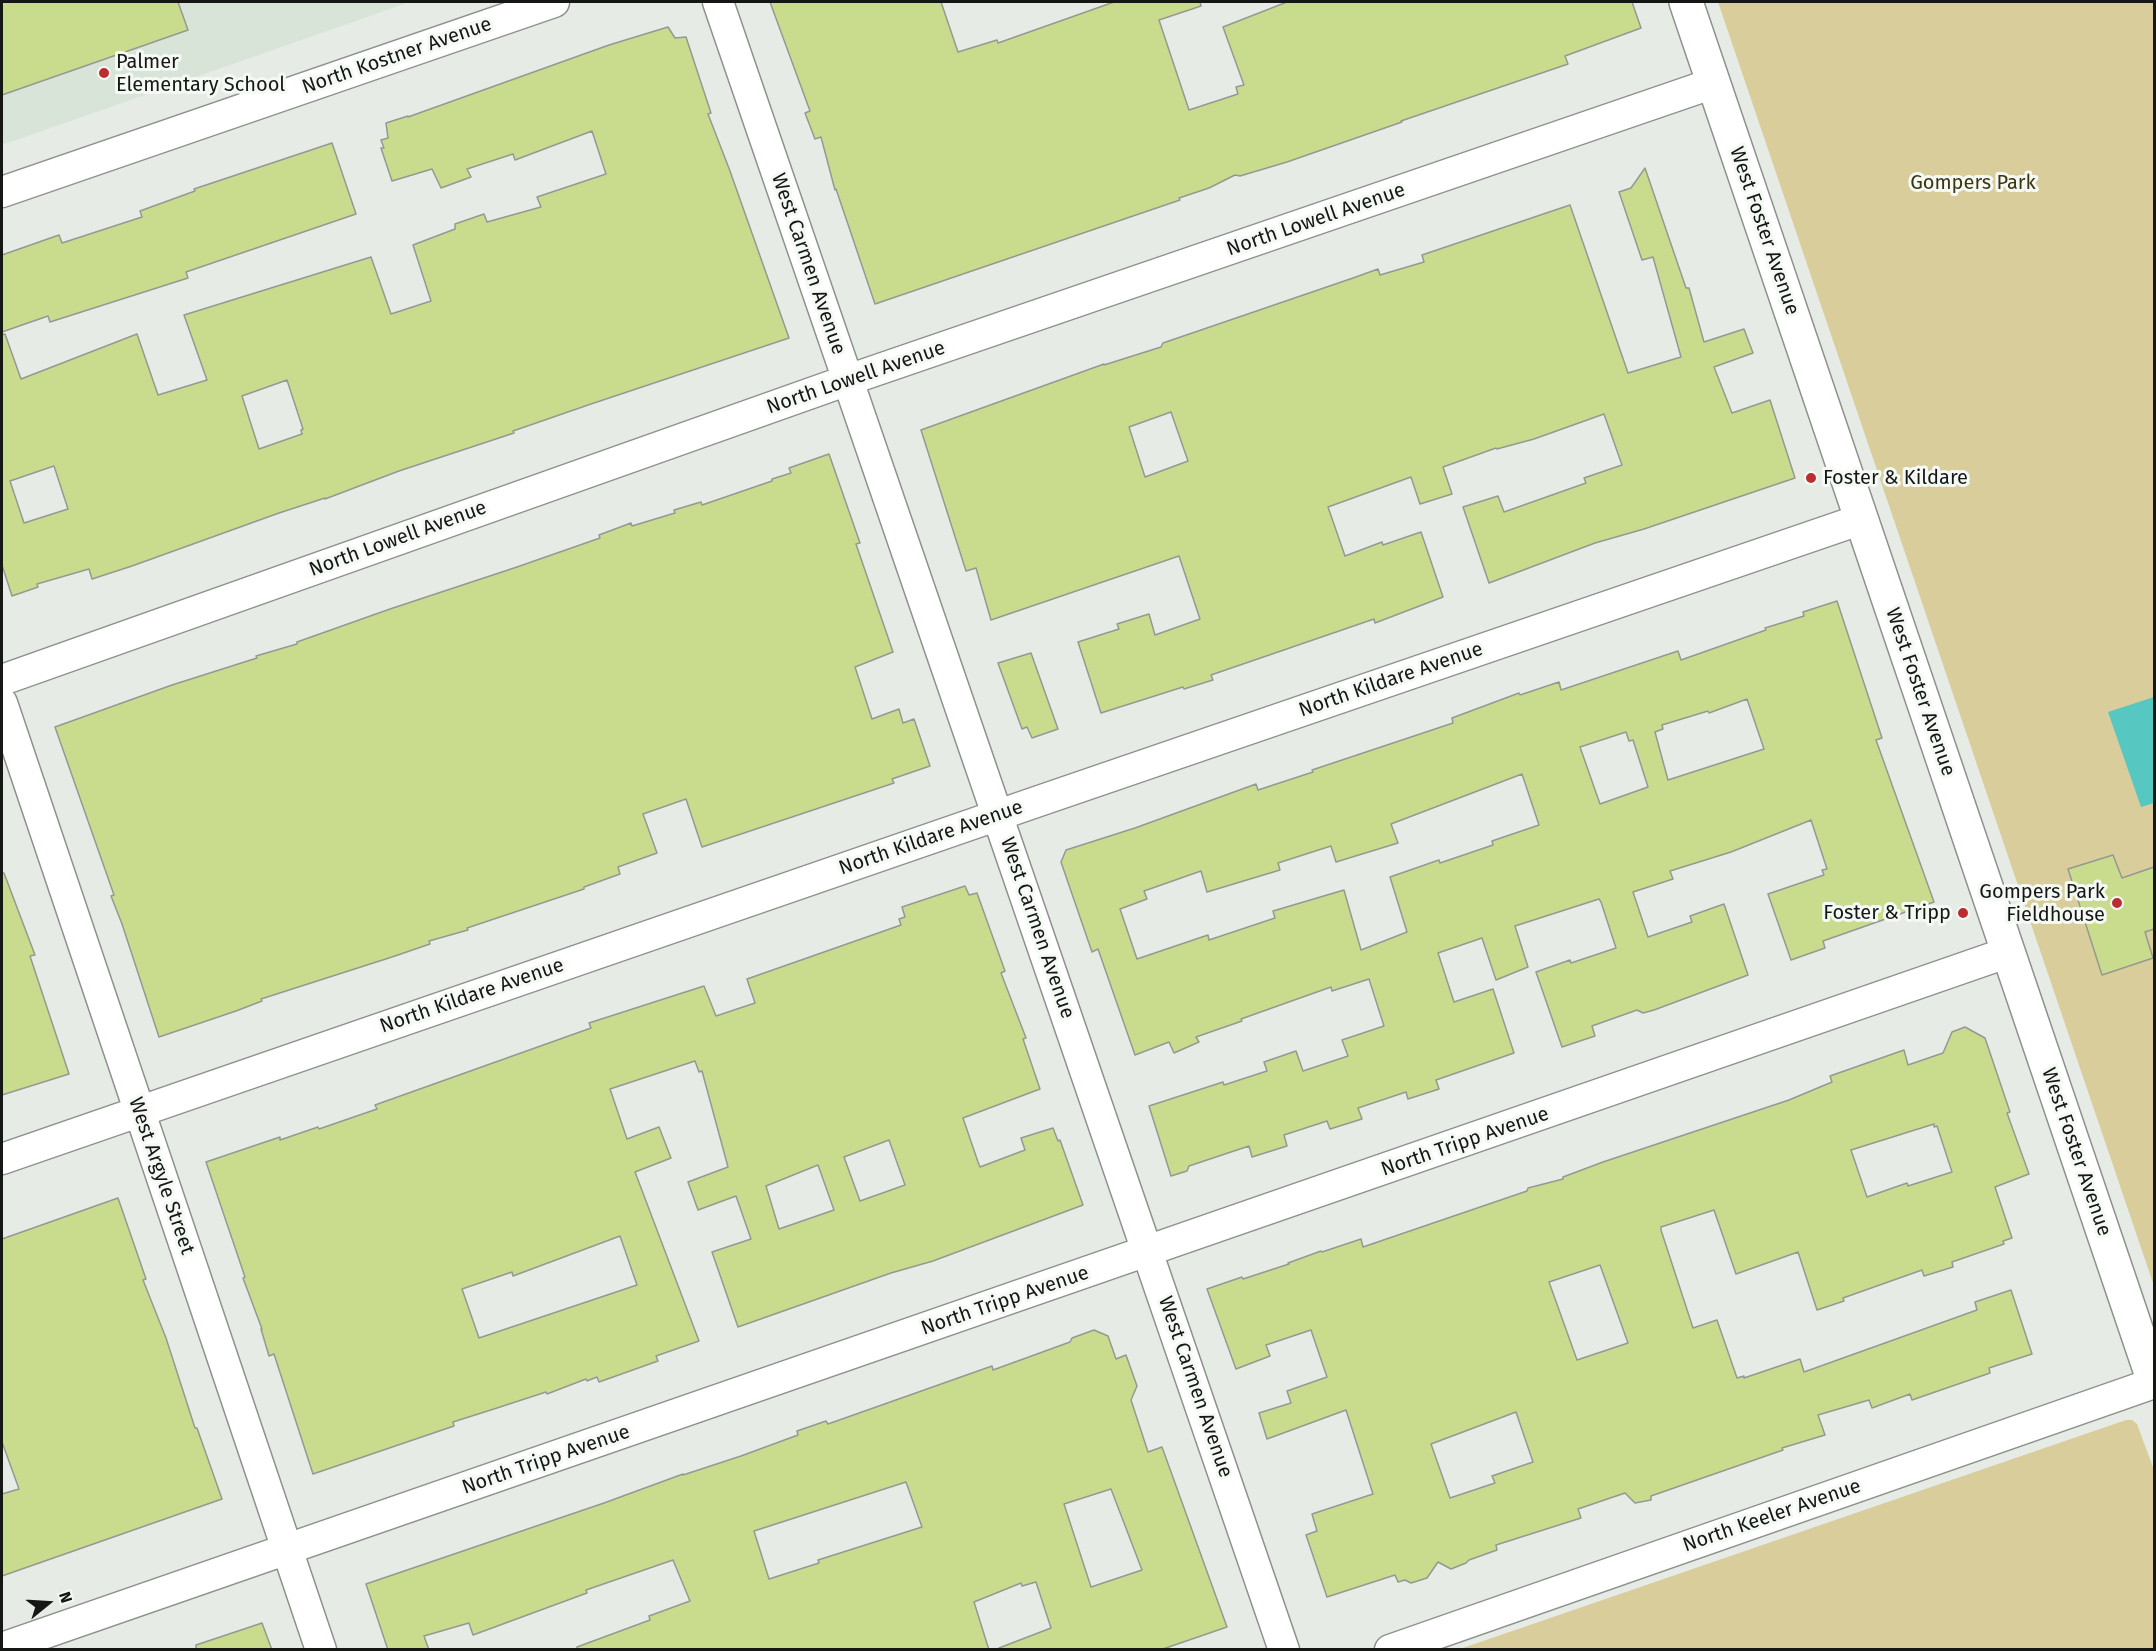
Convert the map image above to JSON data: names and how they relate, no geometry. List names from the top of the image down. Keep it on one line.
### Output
{"streets":{"main road":["West Foster Avenue"],"street":["North Kostner Avenue","North Lowell Avenue","West Carmen Avenue","North Kildare Avenue","North Tripp Avenue","West Argyle Street","North Keeler Avenue"]},"crossings":[["North Lowell Avenue","West Foster Avenue"],["North Lowell Avenue","West Carmen Avenue"],["West Foster Avenue","North Kildare Avenue"],["West Foster Avenue","North Tripp Avenue"],["West Foster Avenue","North Keeler Avenue"],["West Carmen Avenue","North Kildare Avenue"],["West Carmen Avenue","North Tripp Avenue"],["North Kildare Avenue","West Argyle Street"],["North Tripp Avenue","West Argyle Street"]],"parks":["Gompers Park"],"places":["Palmer Elementary School","Foster & Kildare","Gompers Park Fieldhouse","Foster & Tripp"],"north":"right"}
